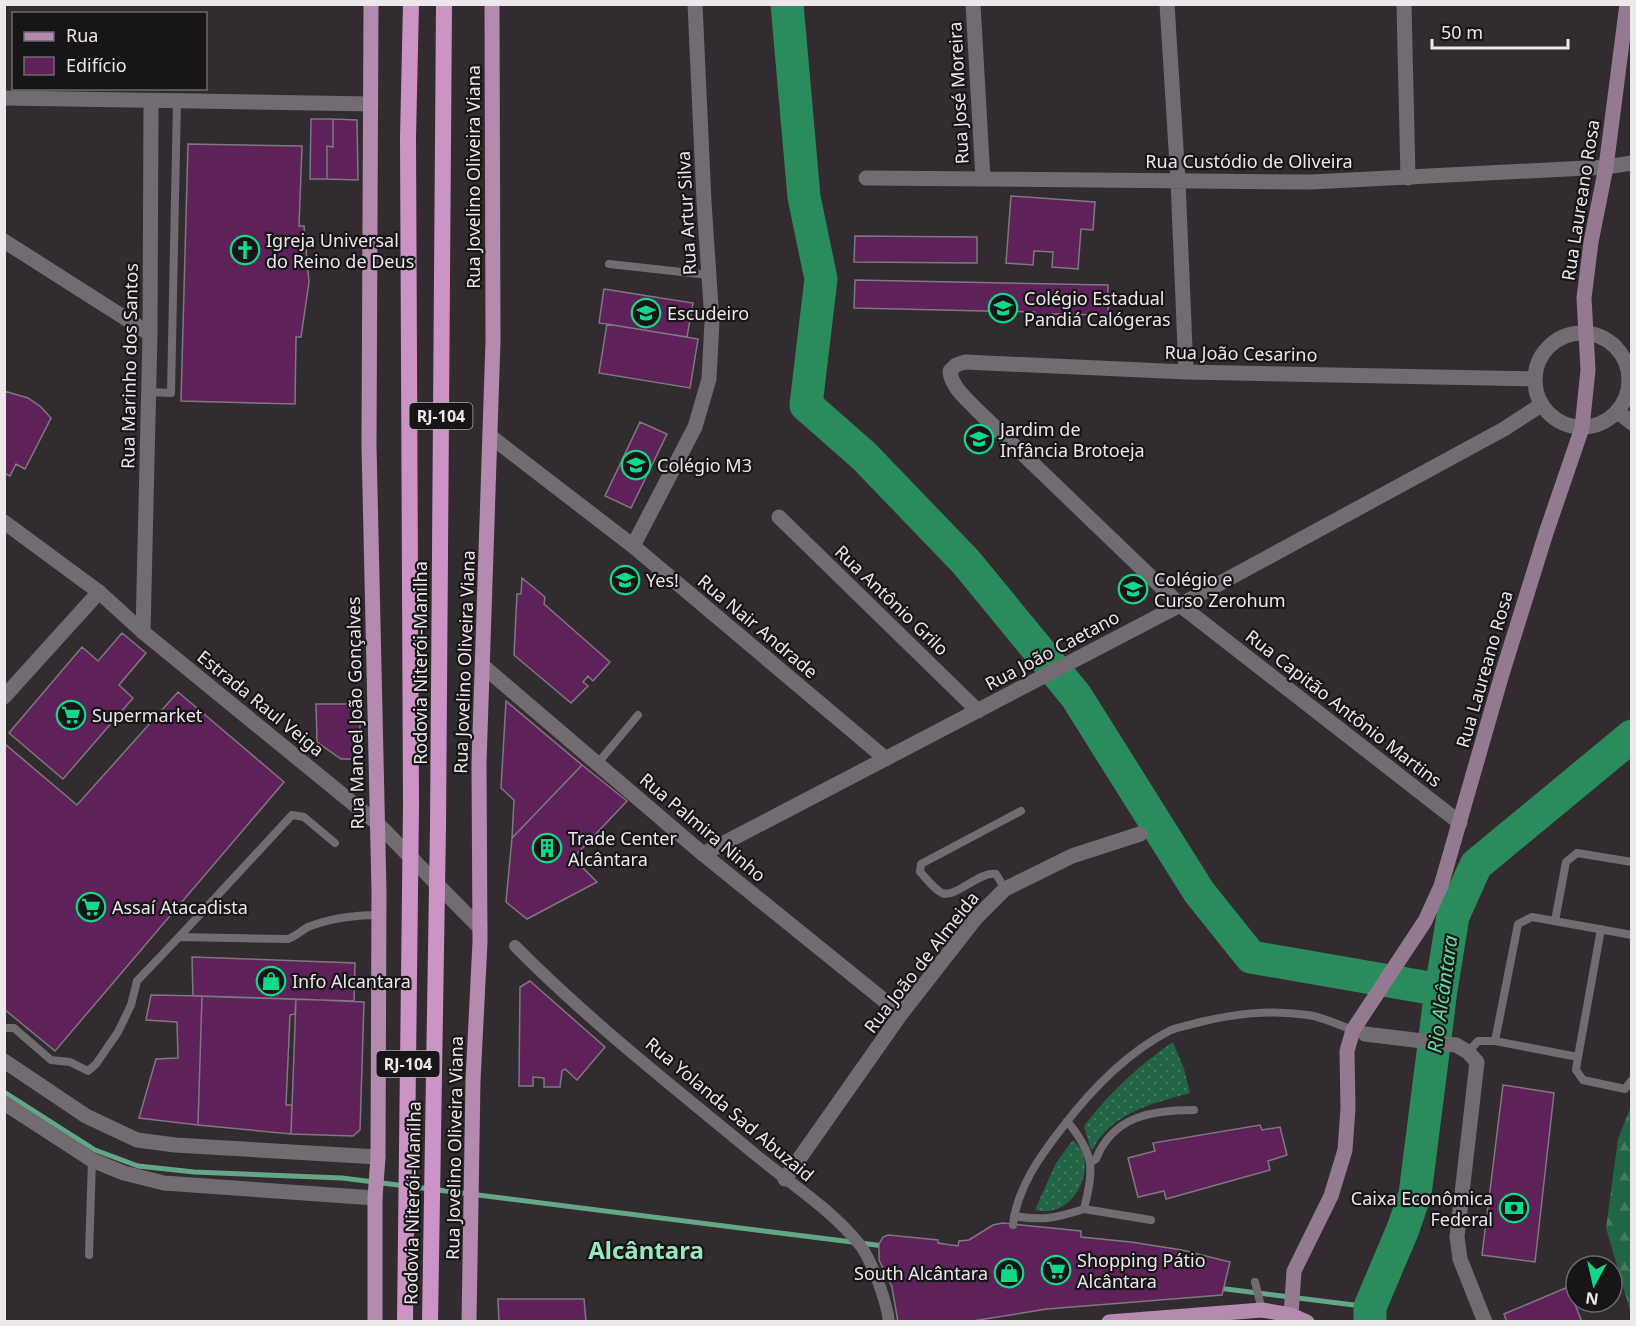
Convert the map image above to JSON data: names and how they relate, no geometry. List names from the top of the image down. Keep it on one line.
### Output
{"streets":{"highway":["RJ-104","Rodovia Niterói-Manilha"],"main road":["Rua Jovelino Oliveira Viana","Rua Laureano Rosa","Rua Manoel João Gonçalves"],"street":["Rua José Moreira","Rua Custódio de Oliveira","Rua Artur Silva","Rua João Cesarino","Rua Marinho dos Santos","Rua Antônio Grilo","Rua Nair Andrade","Rua João Caetano","Estrada Raul Veiga","Rua Capitão Antônio Martins","Rua Palmira Ninho","Rua João de Almeida","Rua Yolanda Sad Abuzaid"]},"crossings":[["Rua José Moreira","Rua Custódio de Oliveira"],["Rua Custódio de Oliveira","Rua Laureano Rosa"],["Rua Jovelino Oliveira Viana","Rua Nair Andrade"],["Rua Jovelino Oliveira Viana","Estrada Raul Veiga"],["Rua Jovelino Oliveira Viana","Rua Palmira Ninho"],["Rua Laureano Rosa","Rua Capitão Antônio Martins"],["Rua Artur Silva","Rua Nair Andrade"],["Rua João Cesarino","Rua Capitão Antônio Martins"],["Rua Marinho dos Santos","Estrada Raul Veiga"],["Rua Antônio Grilo","Rua João Caetano"],["Rua Nair Andrade","Rua João Caetano"],["Rua João Caetano","Rua Capitão Antônio Martins"],["Rua João Caetano","Rua Palmira Ninho"],["Estrada Raul Veiga","Rua Manoel João Gonçalves"],["Rua Palmira Ninho","Rua João de Almeida"],["Rua João de Almeida","Rua Yolanda Sad Abuzaid"]],"districts":["Alcântara"],"water":["Rio Alcântara"],"places":{"church":["Igreja Universal do Reino de Deus"],"school or university":["Colégio Estadual Pandiá Calógeras","Escudeiro","Jardim de Infância Brotoeja","Colégio M3","Yes!","Colégio e Curso Zerohum"],"supermarket":["Supermarket","Assaí Atacadista","Shopping Pátio Alcântara"],"building":["Trade Center Alcântara"],"shop":["Info Alcantara","South Alcântara"],"bank":["Caixa Econômica Federal"]},"legend":["Rua","Edifício"],"scale_bar":"50 m","north":"bottom"}
